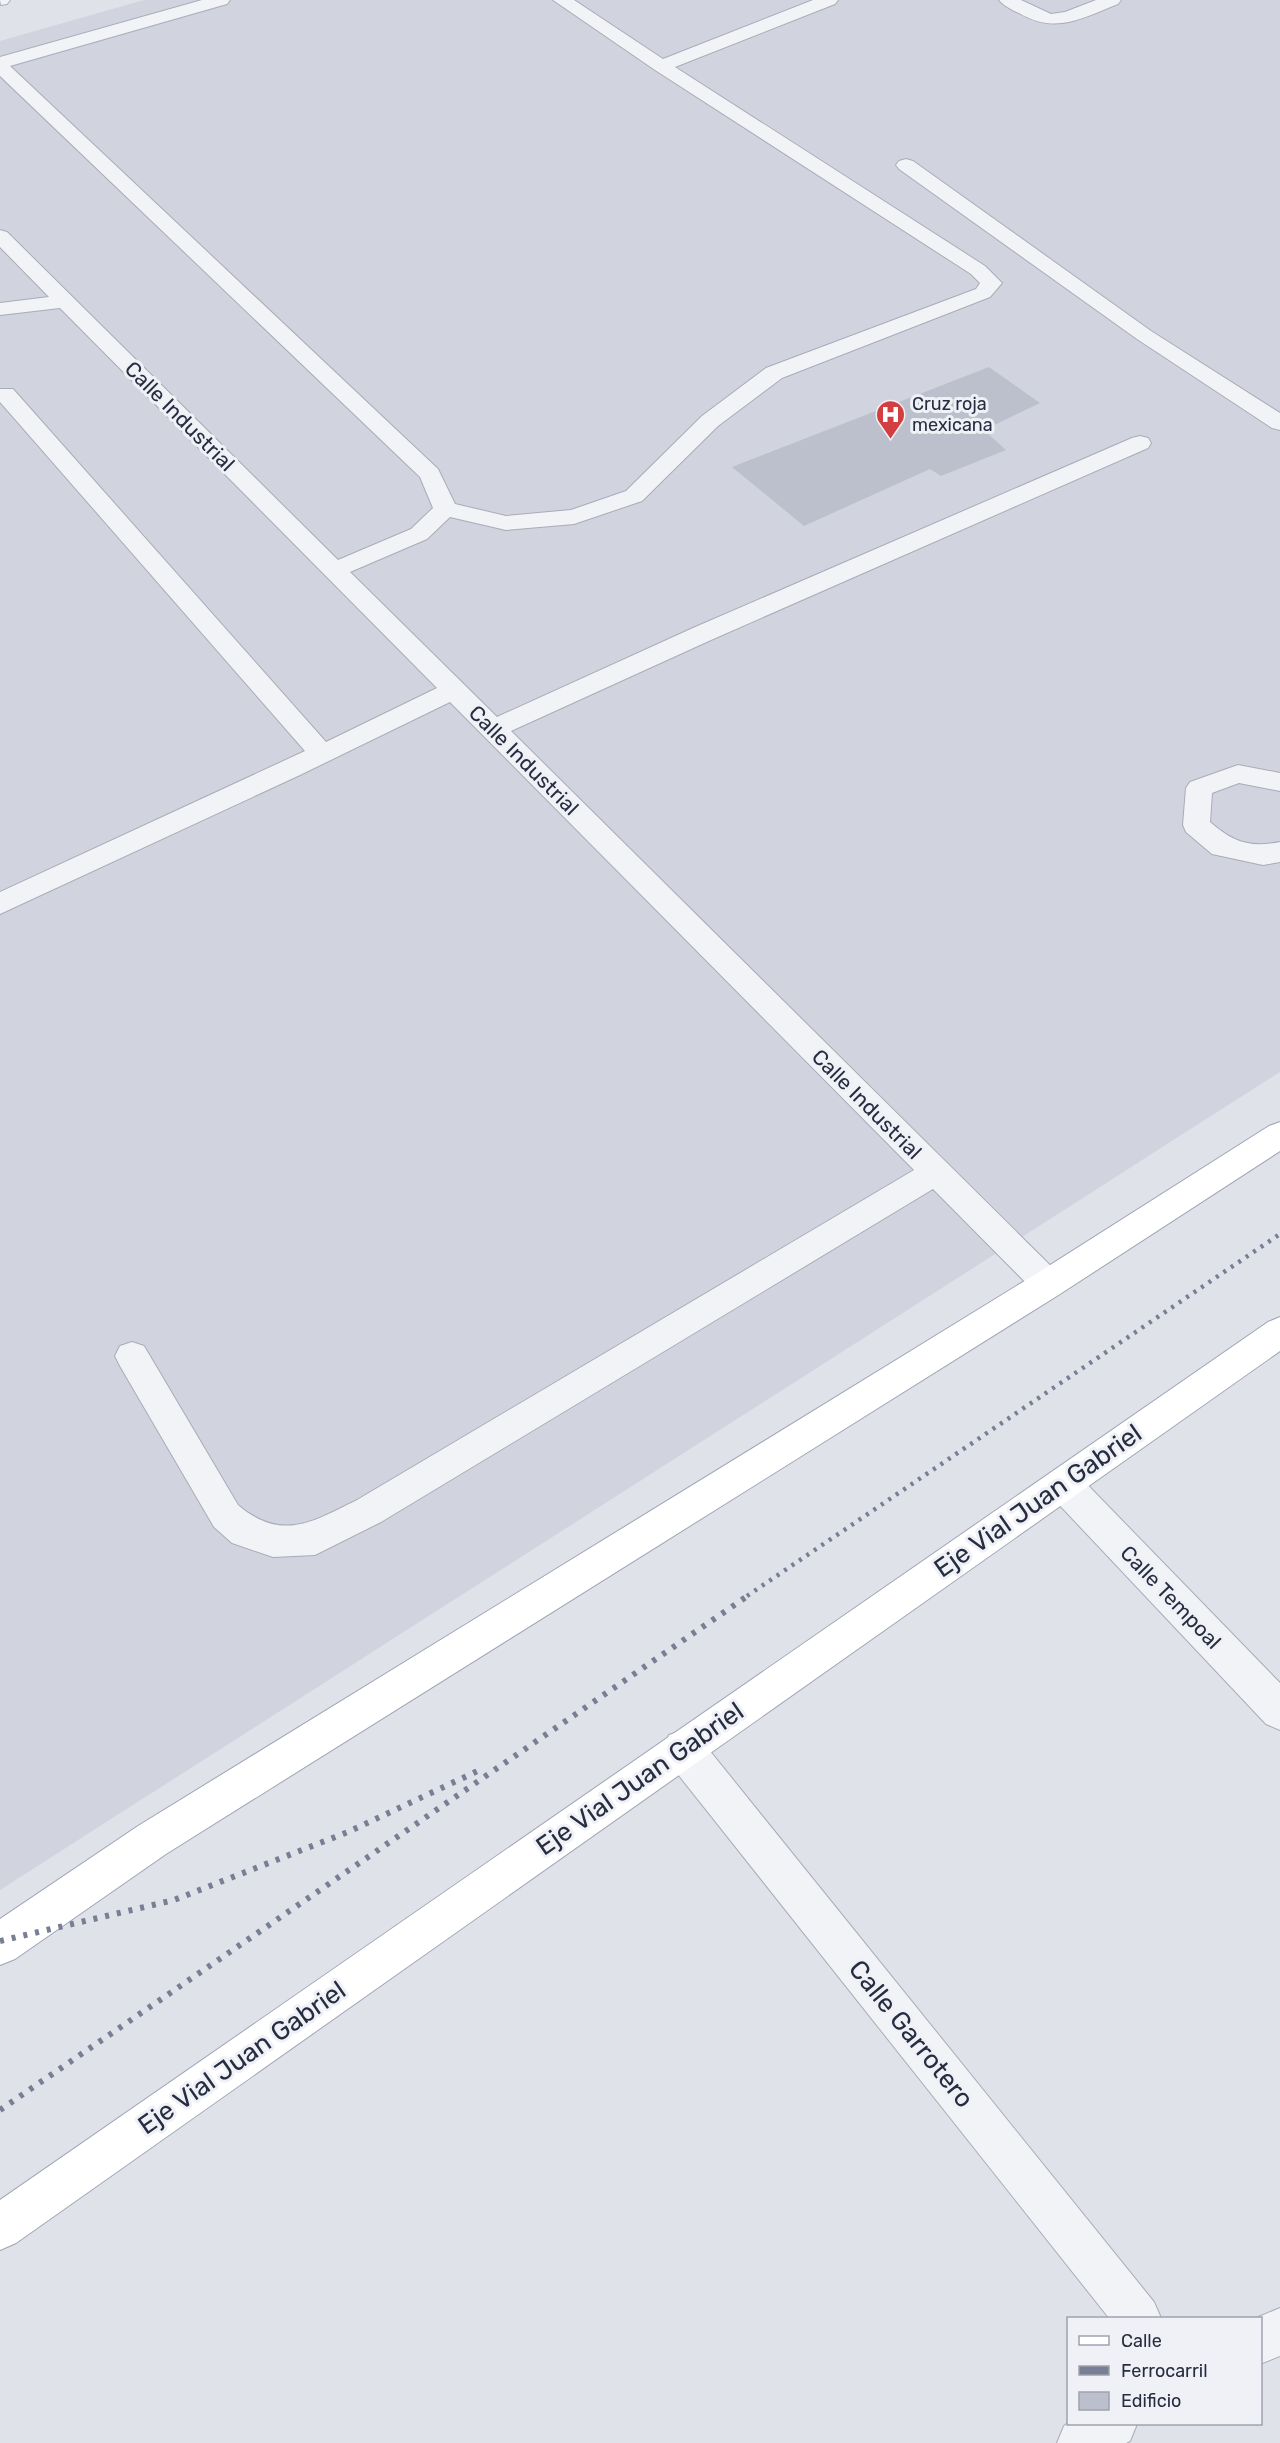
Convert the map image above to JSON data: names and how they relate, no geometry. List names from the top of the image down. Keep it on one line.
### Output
{"streets":{"main road":["Eje Vial Juan Gabriel"],"street":["Calle Tempoal","Calle Garrotero"],"lane":["Calle Industrial"]},"crossings":[["Eje Vial Juan Gabriel","Calle Tempoal"],["Eje Vial Juan Gabriel","Calle Garrotero"]],"places":{"hospital":["Cruz roja mexicana"]},"legend":["Calle","Ferrocarril","Edificio"]}
